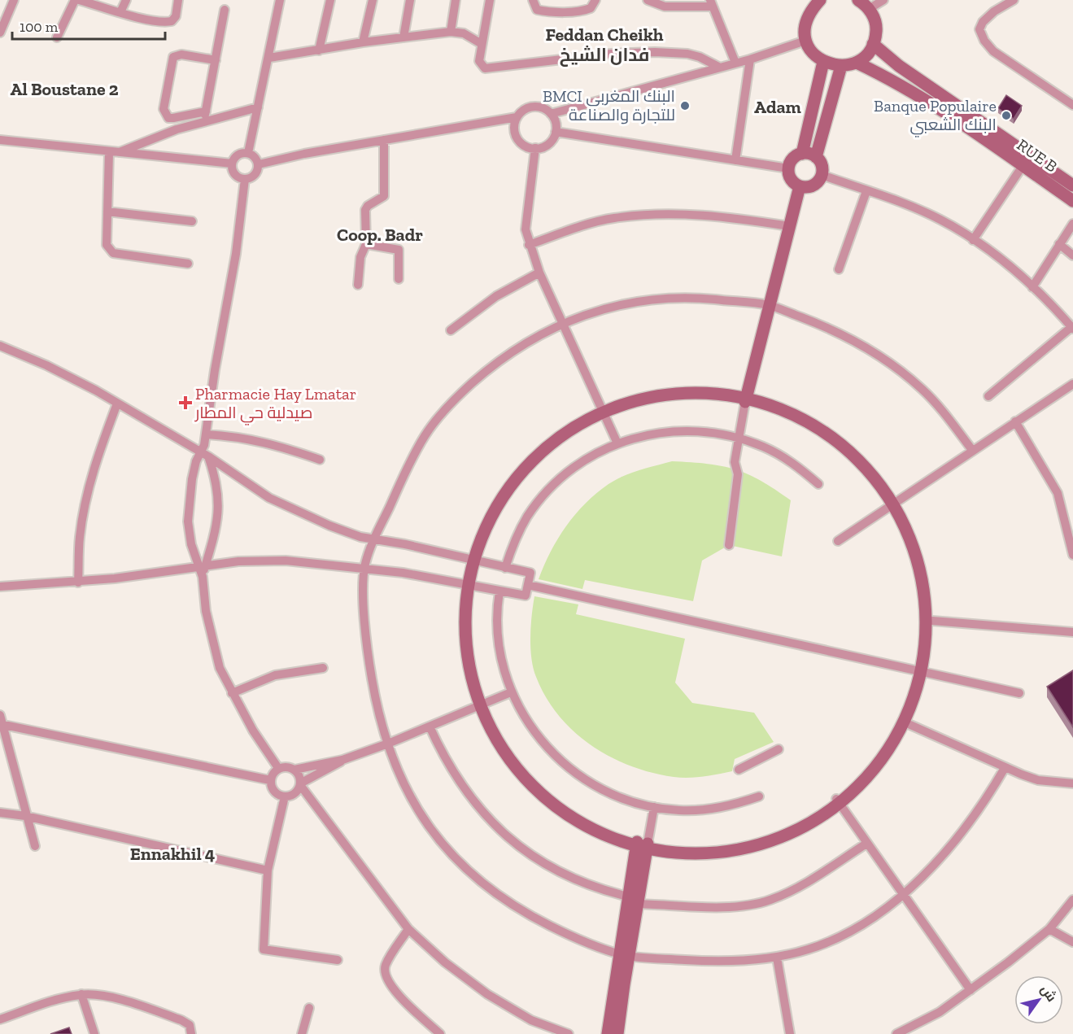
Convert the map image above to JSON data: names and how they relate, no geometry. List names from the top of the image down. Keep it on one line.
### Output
{"streets":{"street":["RUE B"]},"districts":["Feddan Cheikh فدان الشيخ","Al Boustane 2","Adam","Coop. Badr","Ennakhil 4"],"places":{"other":["BMCI البنك المغربي للتجارة والصناعة","Banque Populaire البنك الشعبي"],"health":["Pharmacie Hay Lmatar صيدلية حي المطار"]},"scale_bar":"100 m","north":"top right"}
